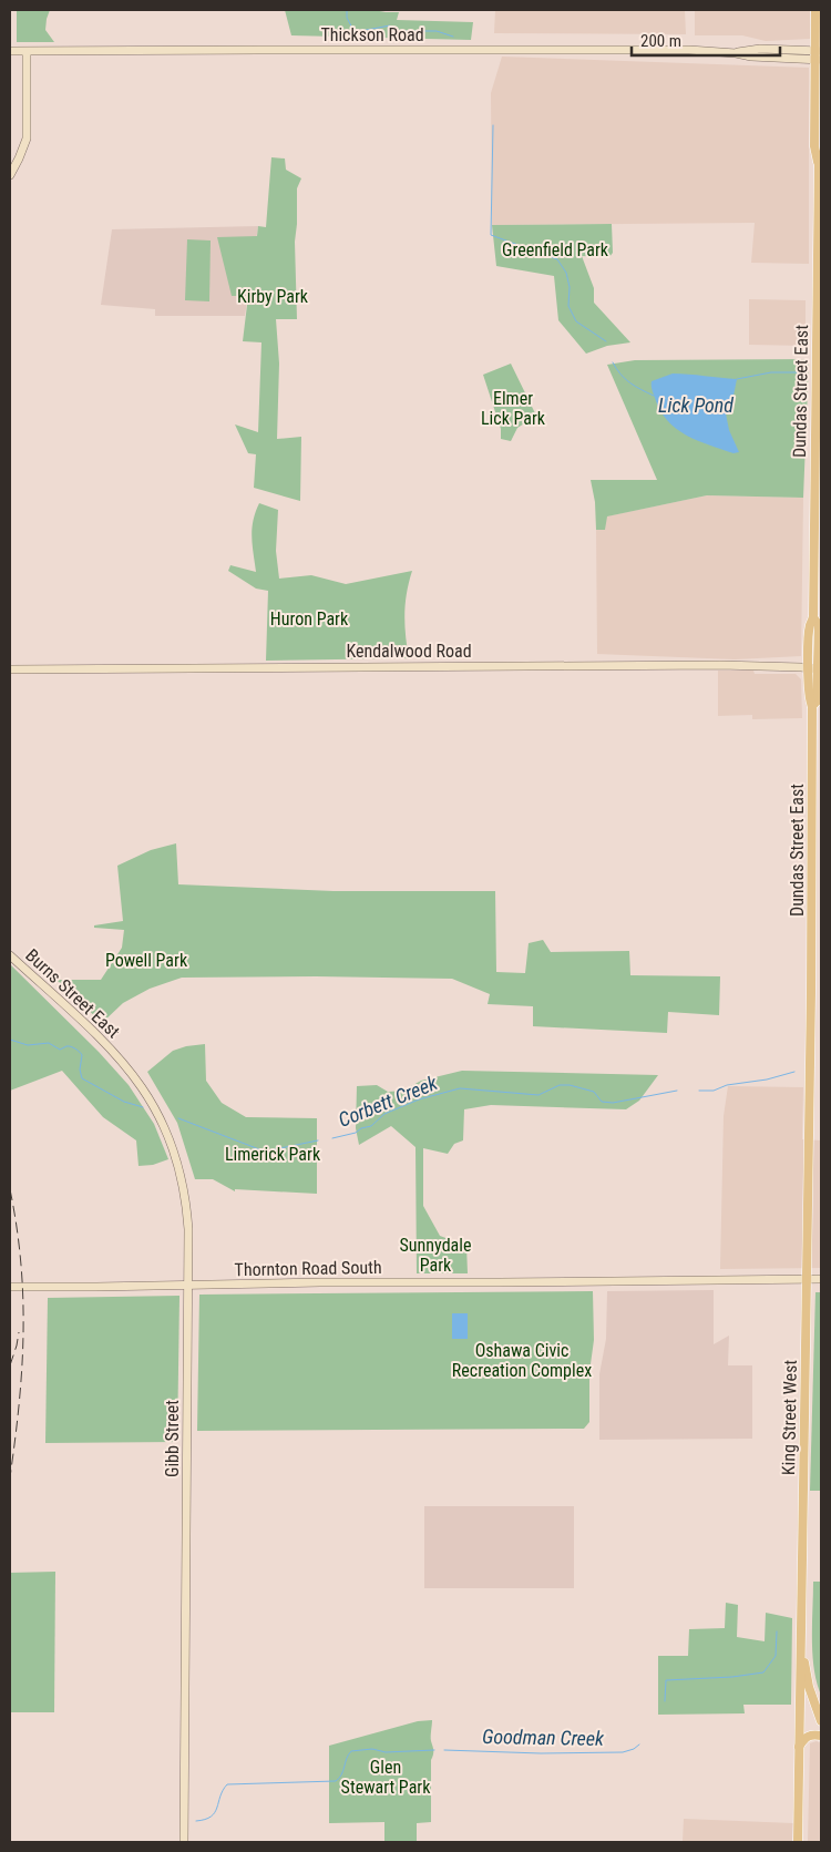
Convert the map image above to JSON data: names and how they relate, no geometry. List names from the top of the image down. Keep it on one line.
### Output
{"streets":{"main road":["Thickson Road","Dundas Street East","Kendalwood Road","Burns Street East","Thornton Road South","King Street West","Gibb Street"]},"crossings":[["Thickson Road","Dundas Street East"],["Dundas Street East","Kendalwood Road"],["Dundas Street East","King Street West"],["Burns Street East","Gibb Street"],["Thornton Road South","King Street West"],["Thornton Road South","Gibb Street"]],"water":["Lick Pond","Corbett Creek","Goodman Creek"],"parks":["Greenfield Park","Kirby Park","Elmer Lick Park","Huron Park","Powell Park","Limerick Park","Sunnydale Park","Oshawa Civic Recreation Complex","Glen Stewart Park"],"scale_bar":"200 m"}
